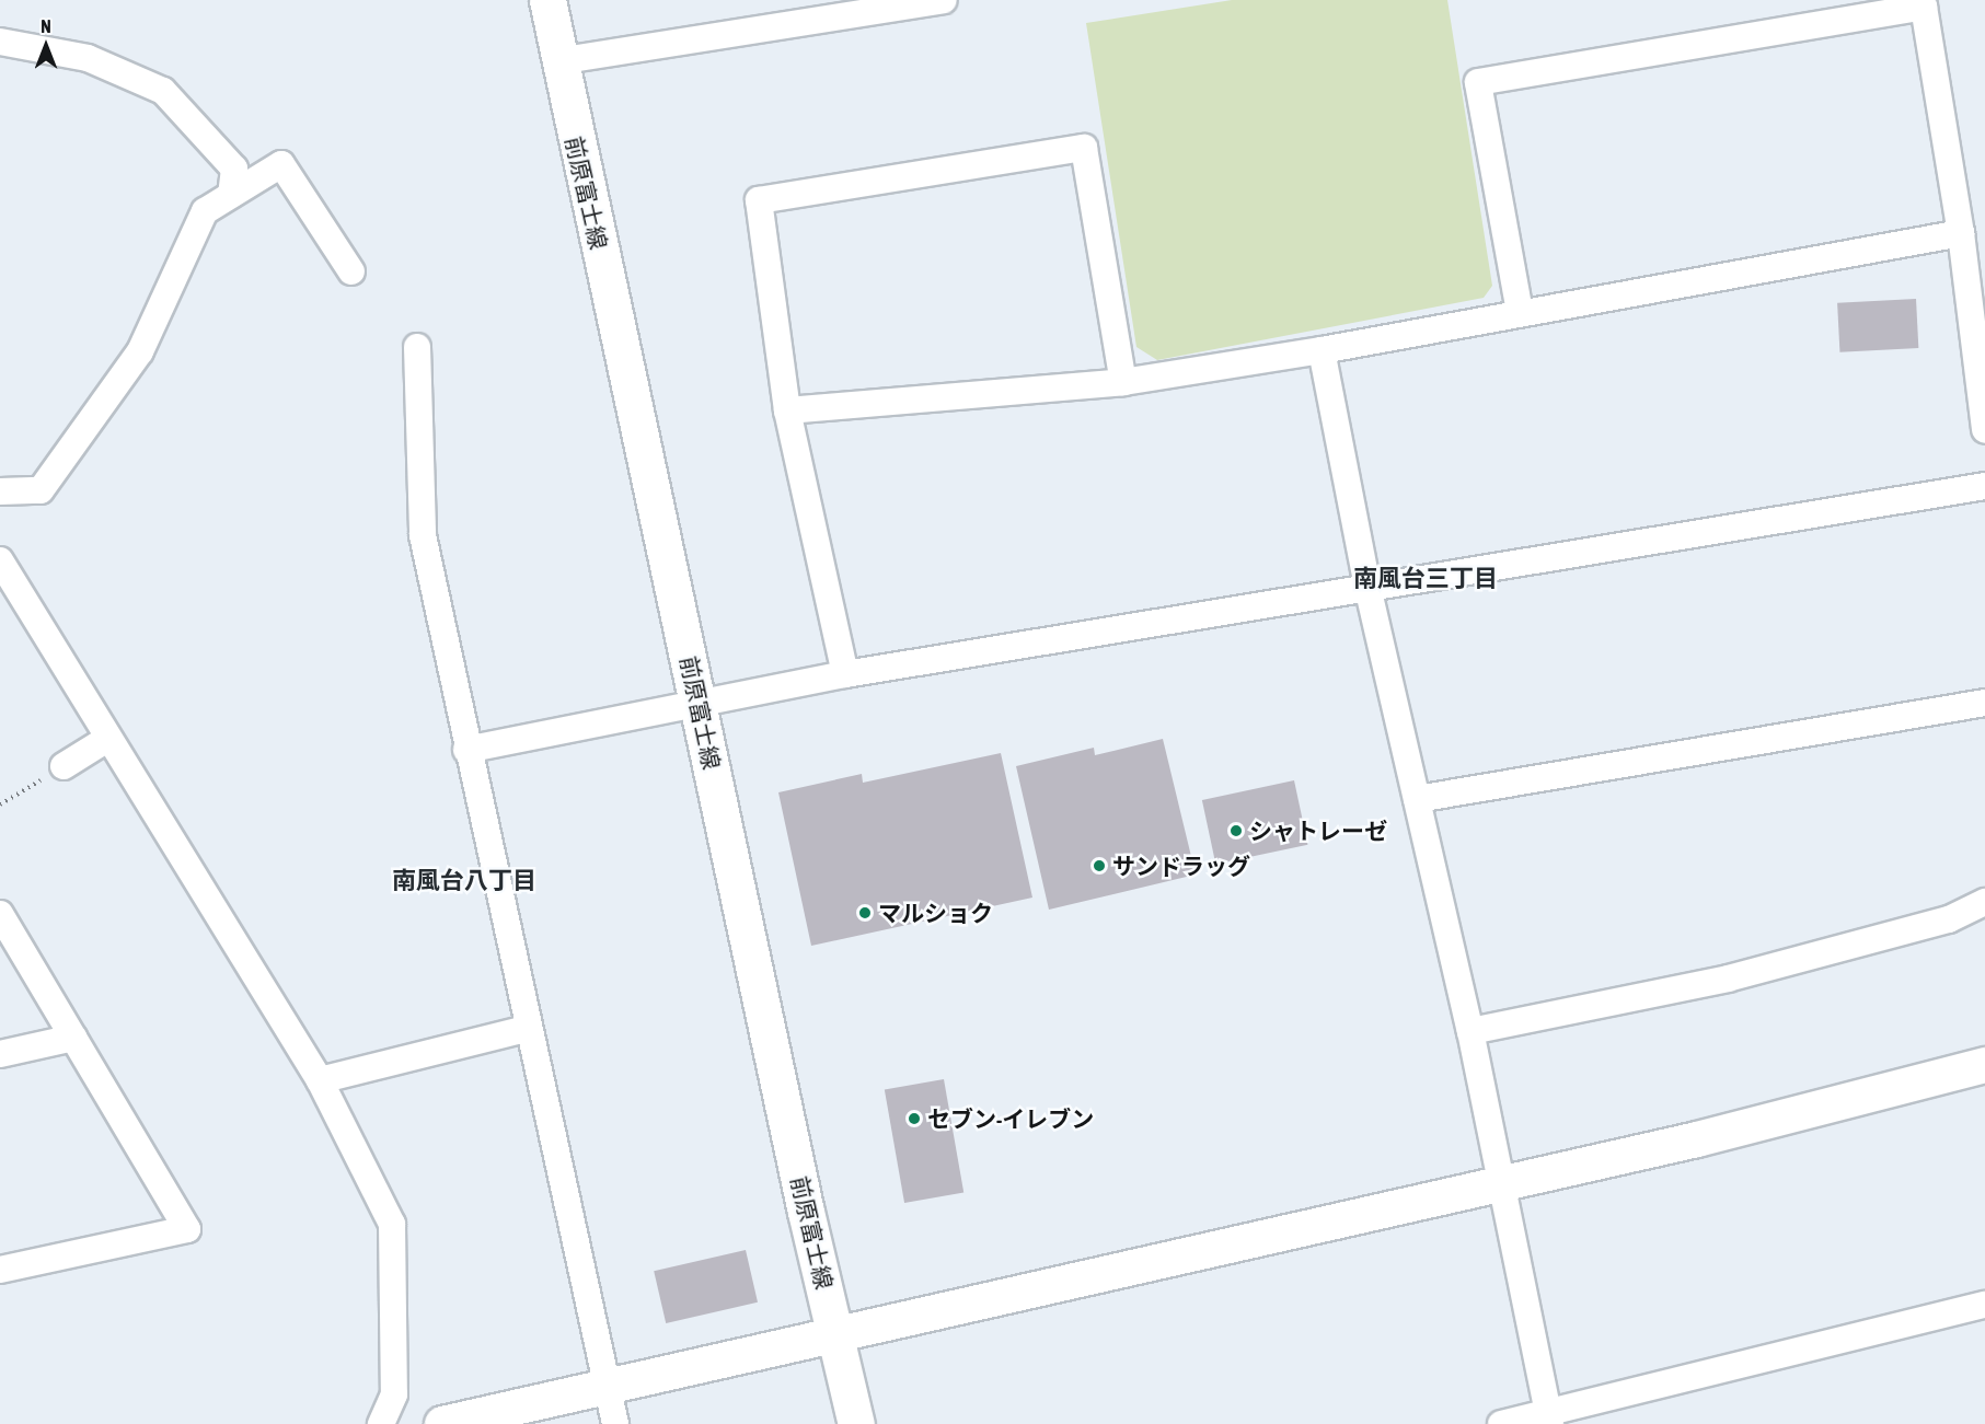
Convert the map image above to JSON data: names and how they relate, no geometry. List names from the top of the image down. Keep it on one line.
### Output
{"streets":{"main road":["前原富士線"]},"districts":["南風台三丁目","南風台八丁目"],"places":["シャトレーゼ","サンドラッグ","マルショク","セブン-イレブン"],"north":"top"}
